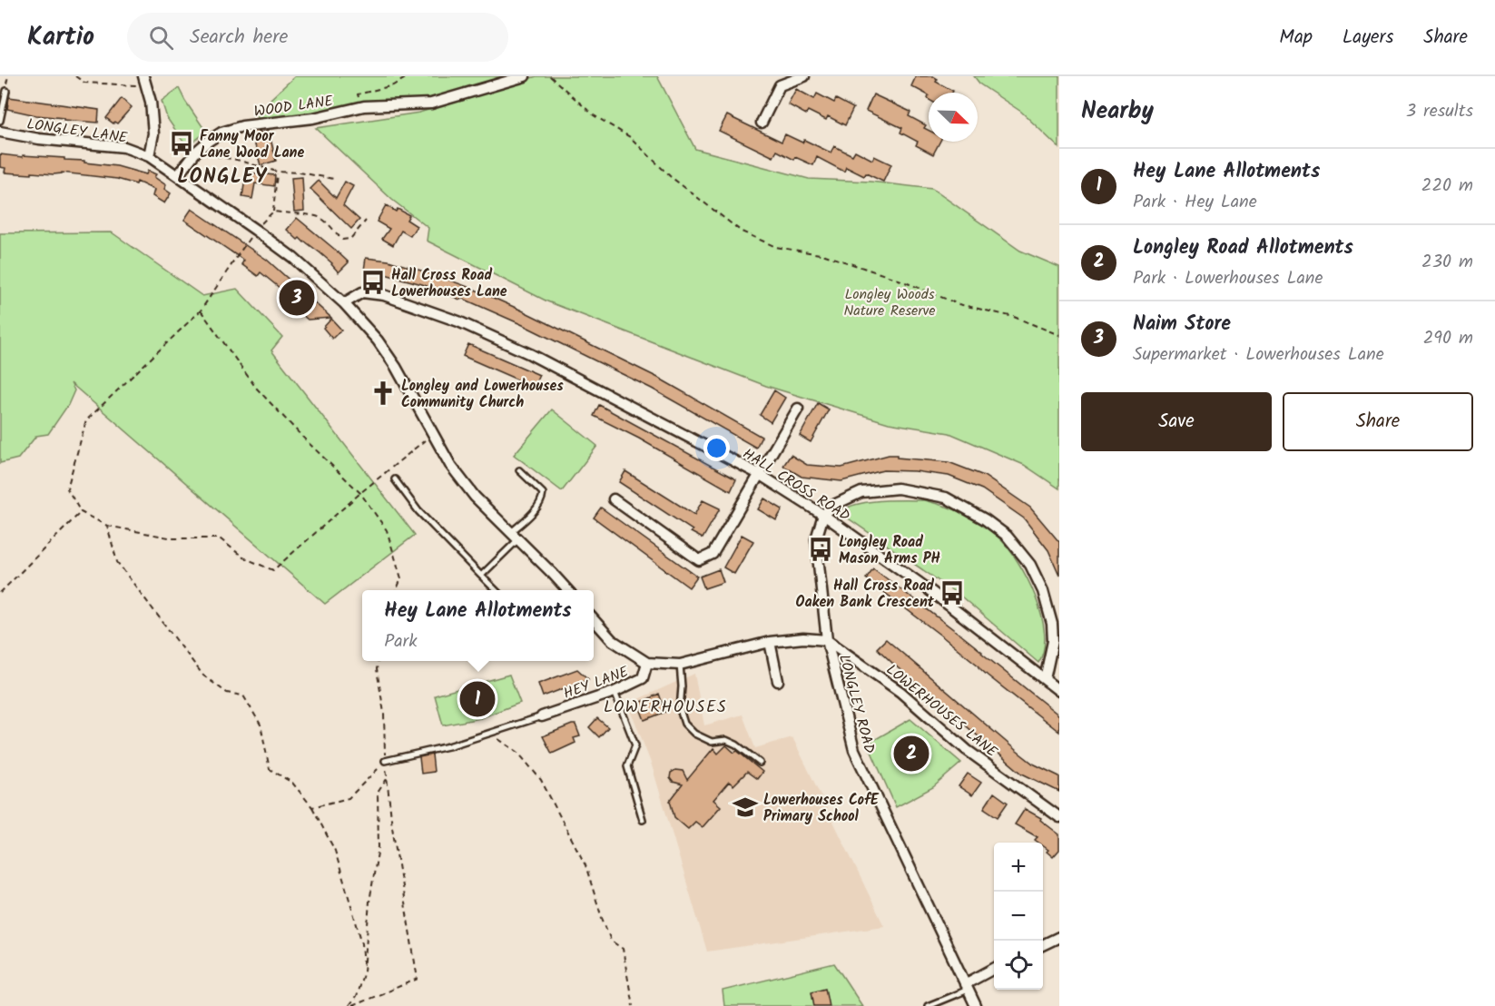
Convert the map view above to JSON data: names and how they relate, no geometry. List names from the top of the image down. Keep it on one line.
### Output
{"streets":{"street":["WOOD LANE","LONGLEY LANE","HALL CROSS ROAD","HEY LANE","LONGLEY ROAD","LOWERHOUSES LANE"]},"crossings":[["WOOD LANE","LONGLEY LANE"],["HALL CROSS ROAD","LONGLEY ROAD"],["LONGLEY ROAD","LOWERHOUSES LANE"]],"districts":["LONGLEY","LOWERHOUSES"],"parks":["Longley Woods Nature Reserve"],"places":{"bus stop":["Fanny Moor Lane Wood Lane","Hall Cross Road Lowerhouses Lane","Longley Road Mason Arms PH","Hall Cross Road Oaken Bank Crescent"],"church":["Longley and Lowerhouses Community Church"],"school or university":["Lowerhouses CofE Primary School"]},"north":"bottom right","page":{"header":"Kartio","search":"Search here","nav":["Map","Layers","Share"],"heading":["Nearby","3 results"],"list":[{"mark":"1","name":"Hey Lane Allotments","note":"Park · Hey Lane","value":"220 m"},{"mark":"2","name":"Longley Road Allotments","note":"Park · Lowerhouses Lane","value":"230 m"},{"mark":"3","name":"Naim Store","note":"Supermarket · Lowerhouses Lane","value":"290 m"}],"pins":["3","1","2"],"buttons":["Save","Share"],"popup":["Hey Lane Allotments","Park"],"map_buttons":["+","−"]}}
